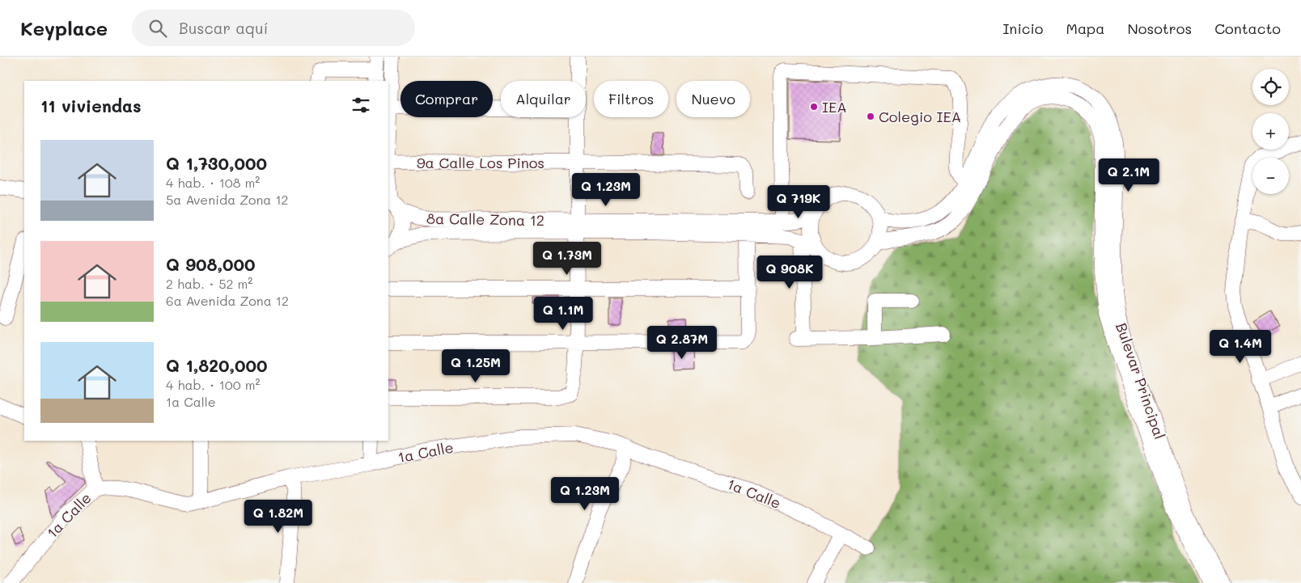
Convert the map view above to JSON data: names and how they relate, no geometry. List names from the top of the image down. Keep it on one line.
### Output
{"streets":{"street":["9a Calle Los Pinos","8a Calle Zona 12","Bulevar Principal","1a Calle"]},"crossings":[["8a Calle Zona 12","Bulevar Principal"]],"places":["IEA","Colegio IEA"],"page":{"header":"Keyplace","search":"Buscar aquí","nav":["Inicio","Mapa","Nosotros","Contacto"],"map_buttons":["+","−"],"chip":["Comprar","Alquilar","Filtros","Nuevo"],"heading":"11 viviendas","list":[{"name":"Q 1,730,000","note":"4 hab. · 108 m² · 5a Avenida Zona 12"},{"name":"Q 908,000","note":"2 hab. · 52 m² · 6a Avenida Zona 12"},{"name":"Q 1,820,000","note":"4 hab. · 100 m² · 1a Calle"}],"price":["Q 2.1M","Q 1.23M","Q 719K","Q 1.73M","Q 908K","Q 1.1M","Q 2.87M","Q 1.4M","Q 1.25M","Q 1.23M","Q 1.82M"]}}
